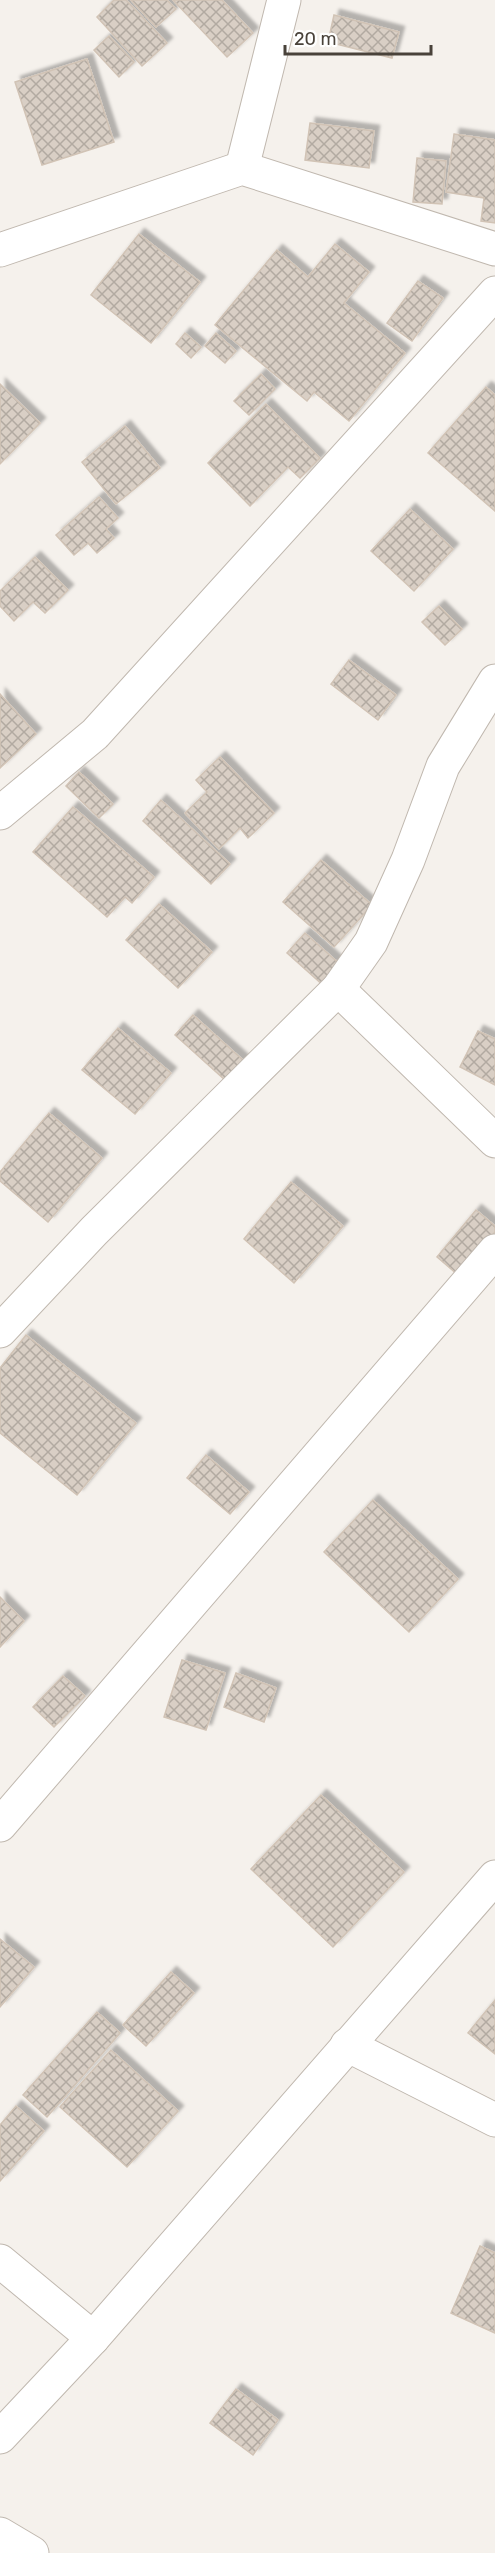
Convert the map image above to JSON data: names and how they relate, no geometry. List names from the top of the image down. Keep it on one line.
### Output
{"scale_bar":"20 m"}
